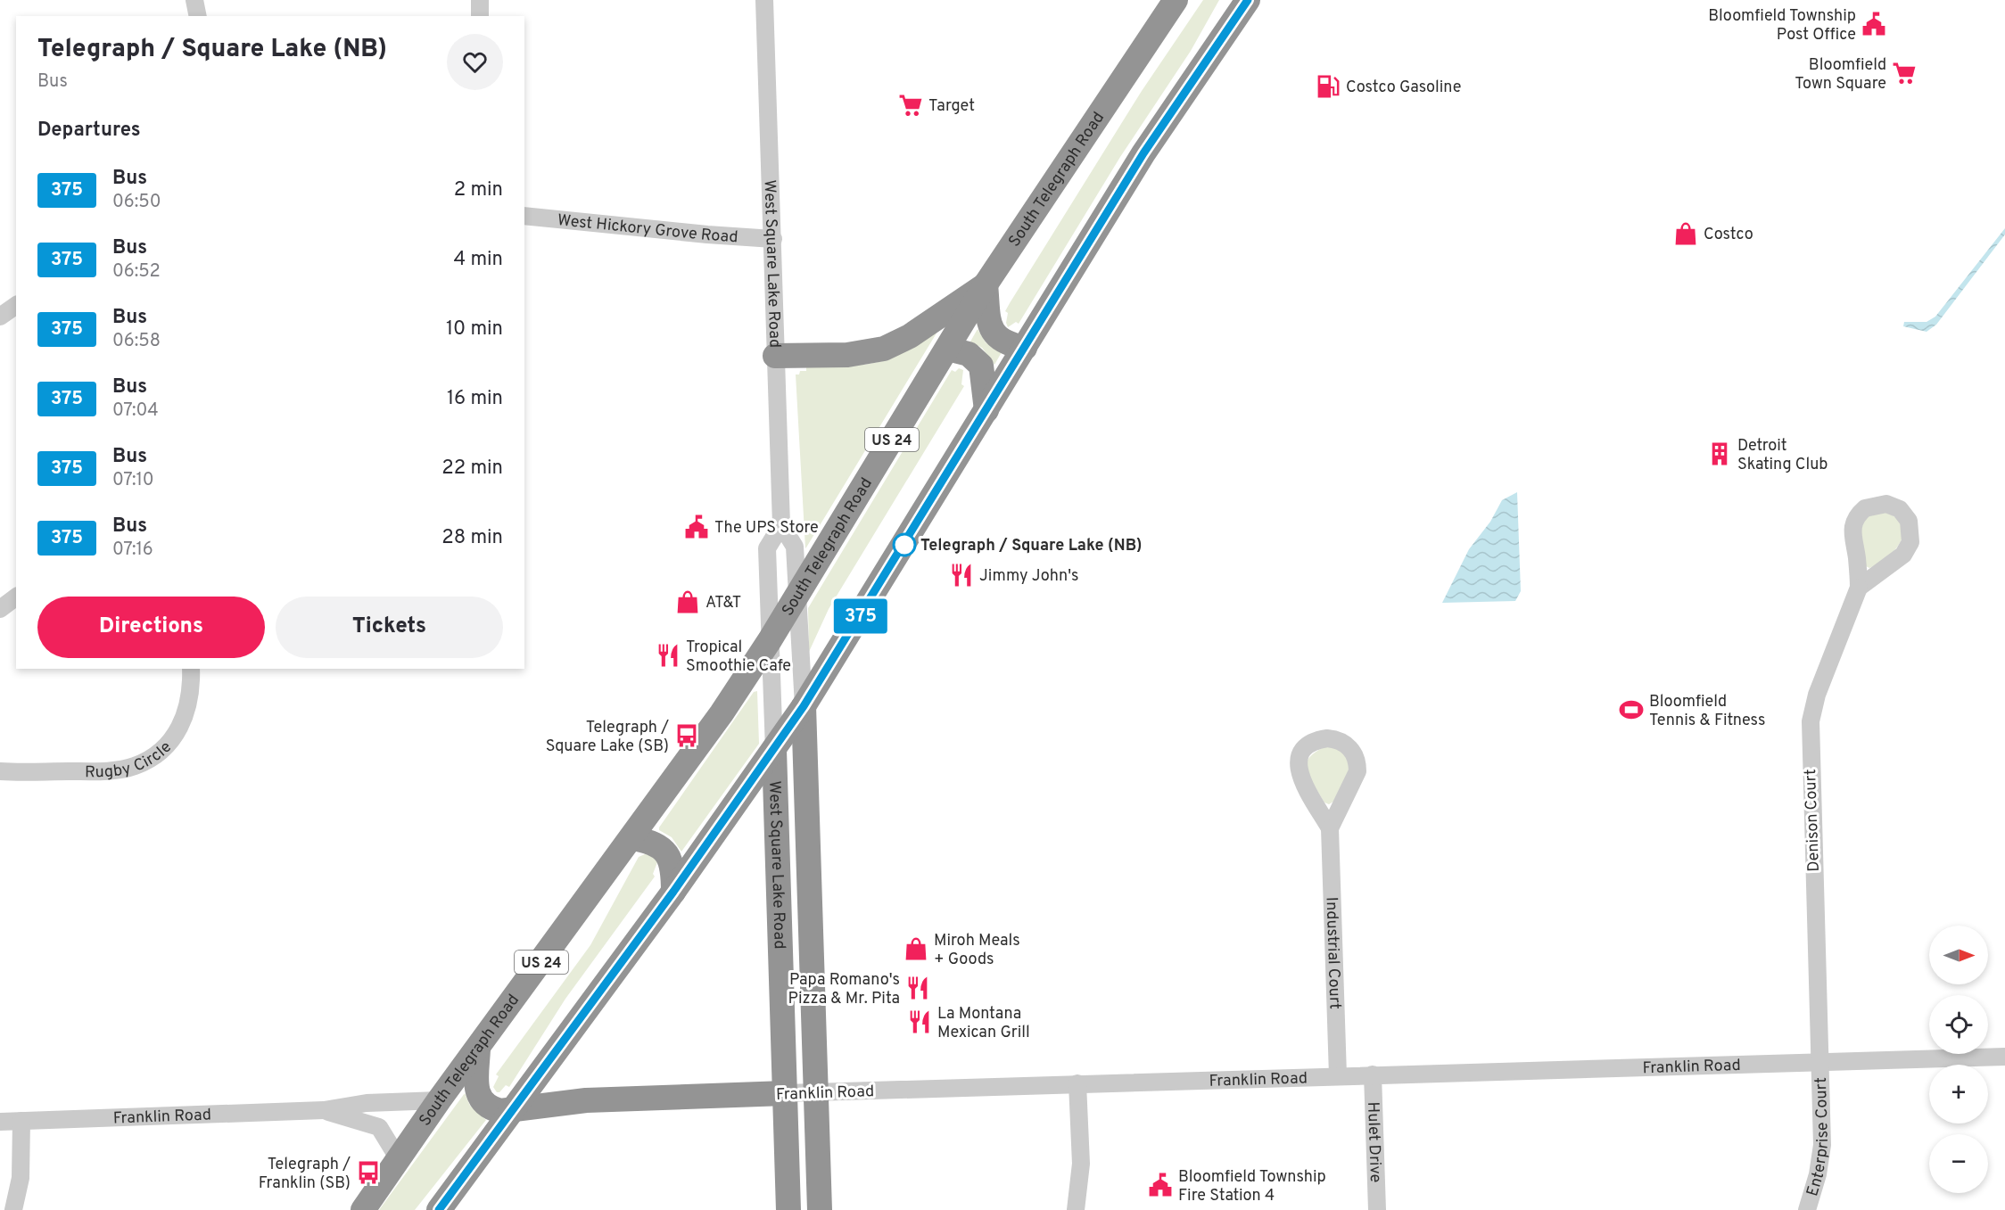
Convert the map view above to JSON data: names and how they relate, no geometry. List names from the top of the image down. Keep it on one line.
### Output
{"streets":{"highway":["South Telegraph Road","West Square Lake Road","US 24","Franklin Road"],"street":["West Hickory Grove Road","Rugby Circle","Denison Court","Industrial Court","Enterprise Court","Hulet Drive"]},"crossings":[["South Telegraph Road","West Square Lake Road"],["South Telegraph Road","Franklin Road"],["West Hickory Grove Road","West Square Lake Road"],["West Square Lake Road","Franklin Road"],["Denison Court","Franklin Road"],["Denison Court","Enterprise Court"],["Industrial Court","Franklin Road"],["Franklin Road","Enterprise Court"],["Franklin Road","Hulet Drive"]],"places":{"public building":["Bloomfield Township Post Office","The UPS Store","Bloomfield Township Fire Station 4"],"supermarket":["Bloomfield Town Square","Target"],"fuel station":["Costco Gasoline"],"shop":["Costco","AT&T","Miroh Meals + Goods"],"building":["Detroit Skating Club"],"other":["Telegraph / Square Lake (NB)"],"restaurant":["Jimmy John's","Tropical Smoothie Cafe","Papa Romano's Pizza & Mr. Pita","La Montana Mexican Grill"],"sports":["Bloomfield Tennis & Fitness"],"bus stop":["Telegraph / Square Lake (SB)","Telegraph / Franklin (SB)"]},"lines":["bus line 375"],"north":"right","page":{"on_map":"375","heading":[["Telegraph / Square Lake (NB)","Bus"],"Departures"],"list":[{"mark":"375","name":"Bus","note":"06:50","value":"2 min"},{"mark":"375","name":"Bus","note":"06:52","value":"4 min"},{"mark":"375","name":"Bus","note":"06:58","value":"10 min"},{"mark":"375","name":"Bus","note":"07:04","value":"16 min"},{"mark":"375","name":"Bus","note":"07:10","value":"22 min"},{"mark":"375","name":"Bus","note":"07:16","value":"28 min"}],"buttons":["Directions","Tickets"],"map_buttons":["+","−"]}}
